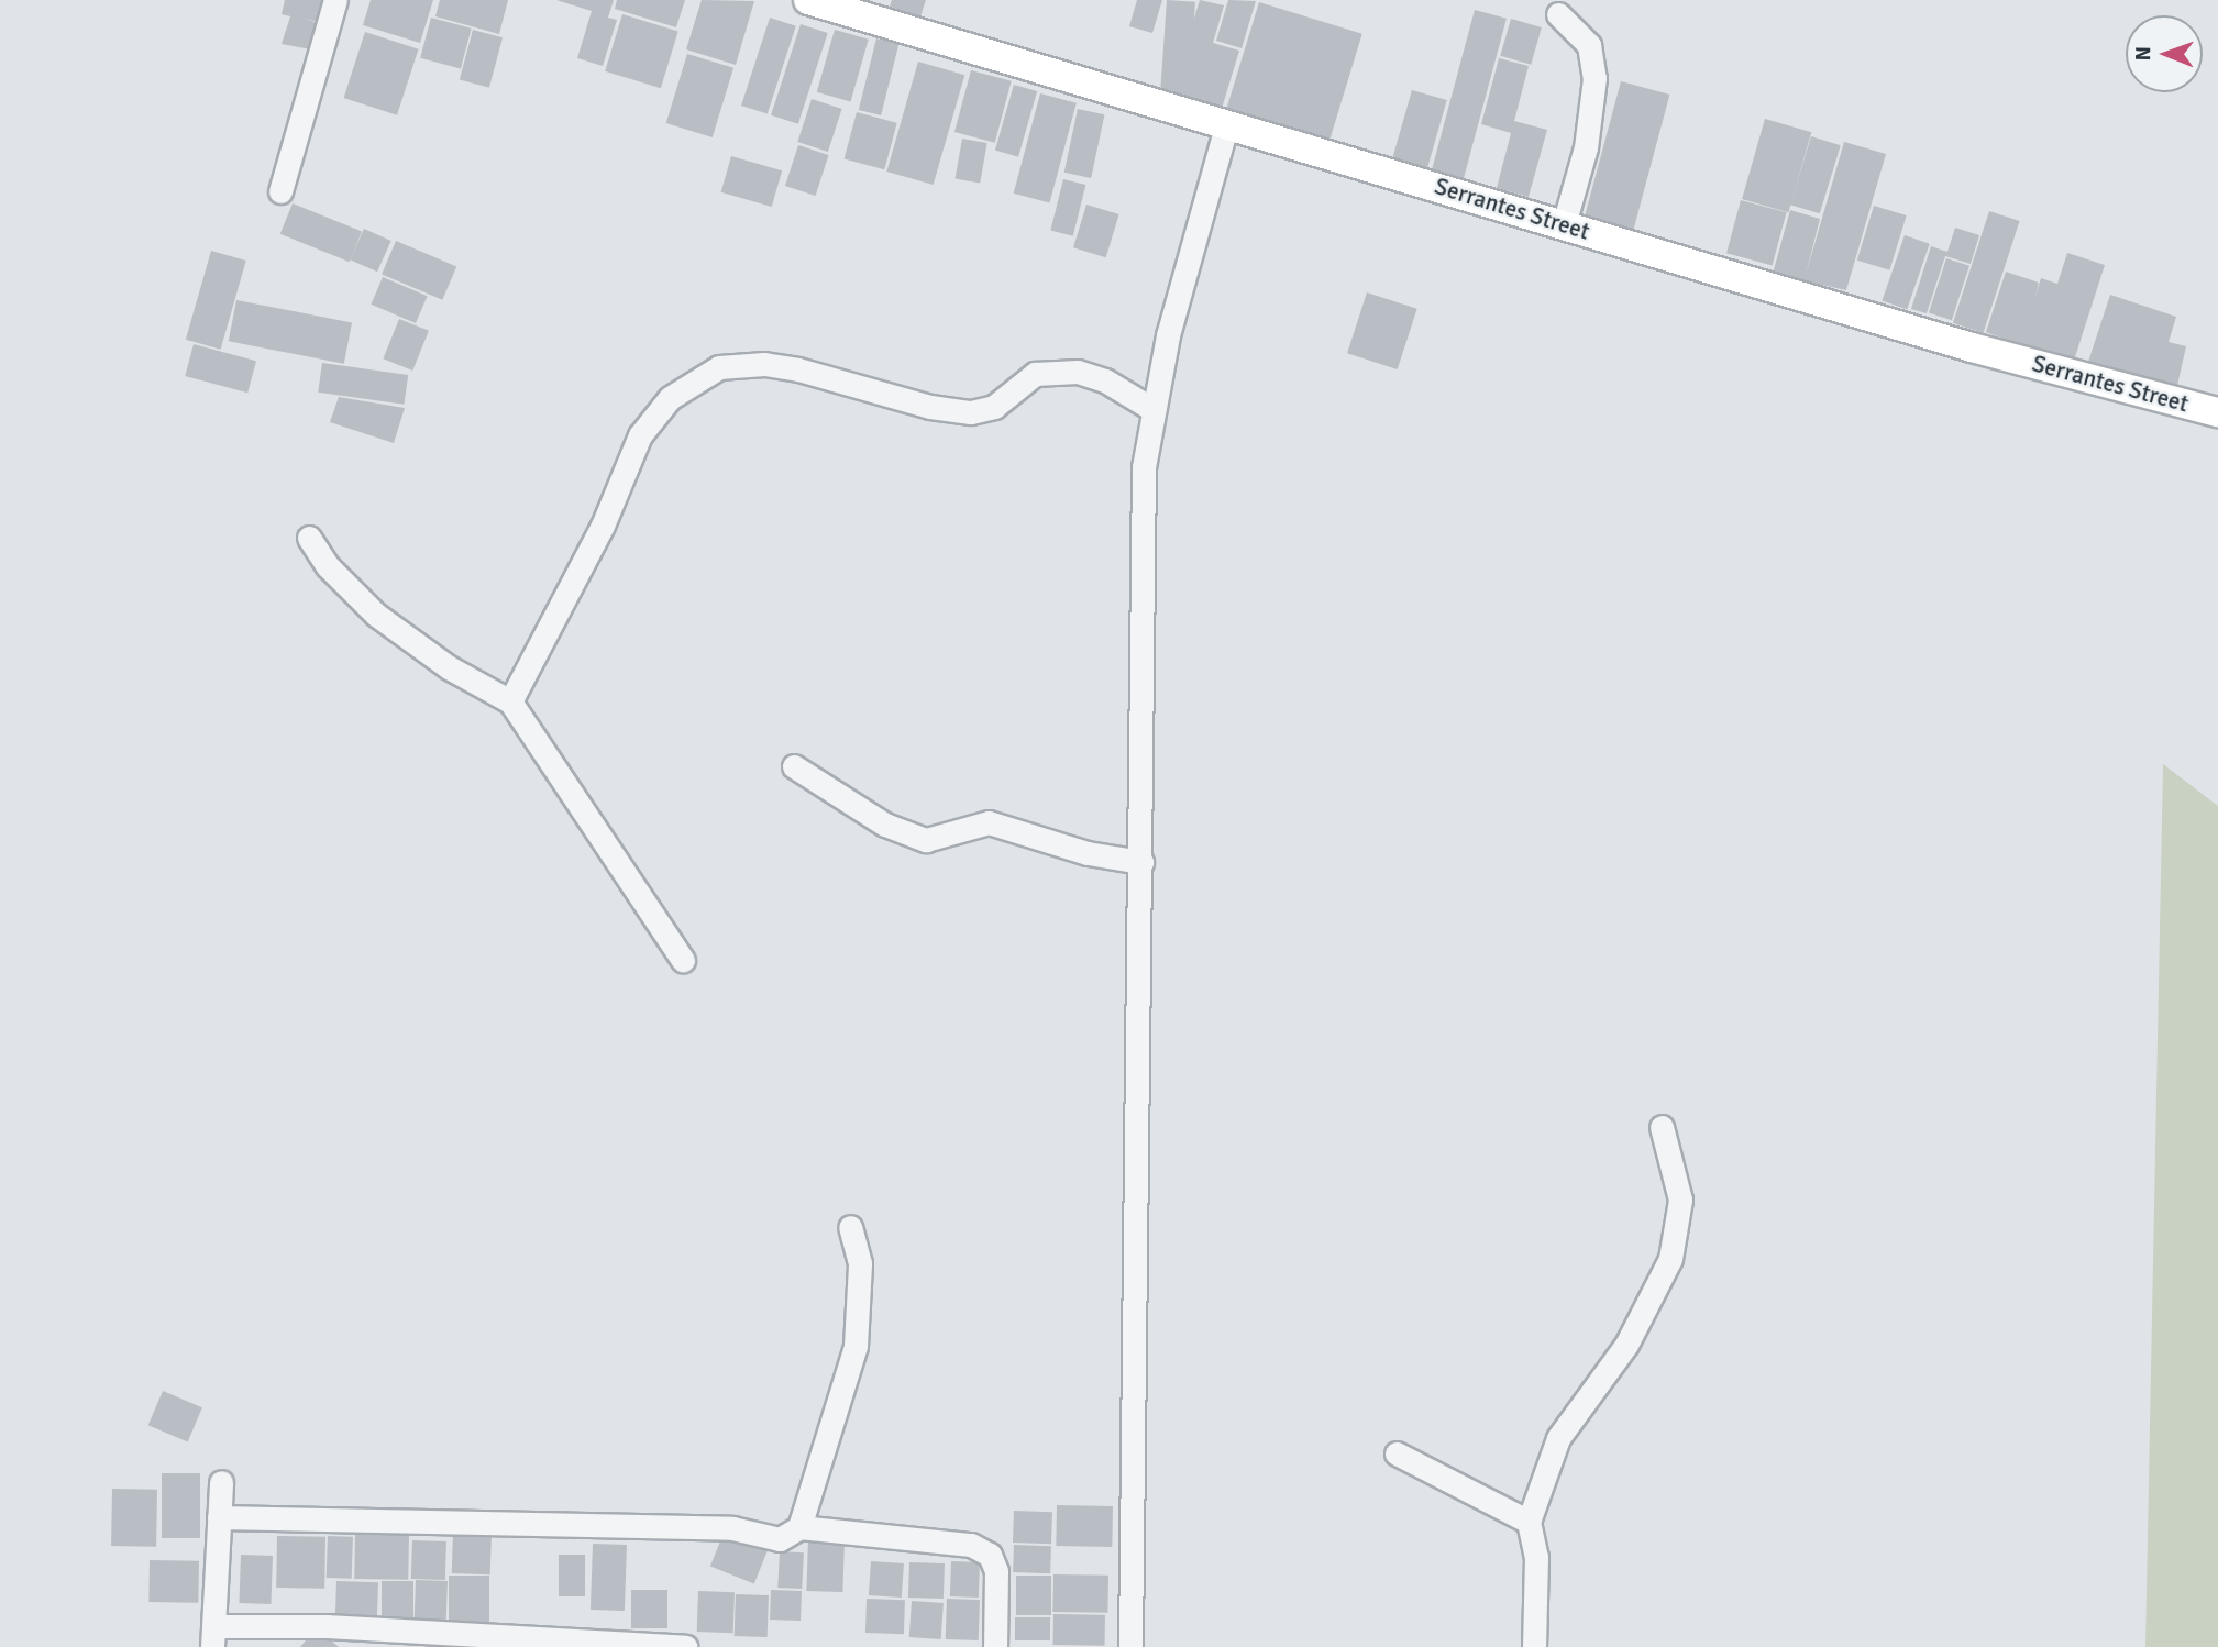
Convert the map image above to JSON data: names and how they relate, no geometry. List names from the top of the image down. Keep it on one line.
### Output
{"streets":{"main road":["Serrantes Street"]},"north":"left"}
